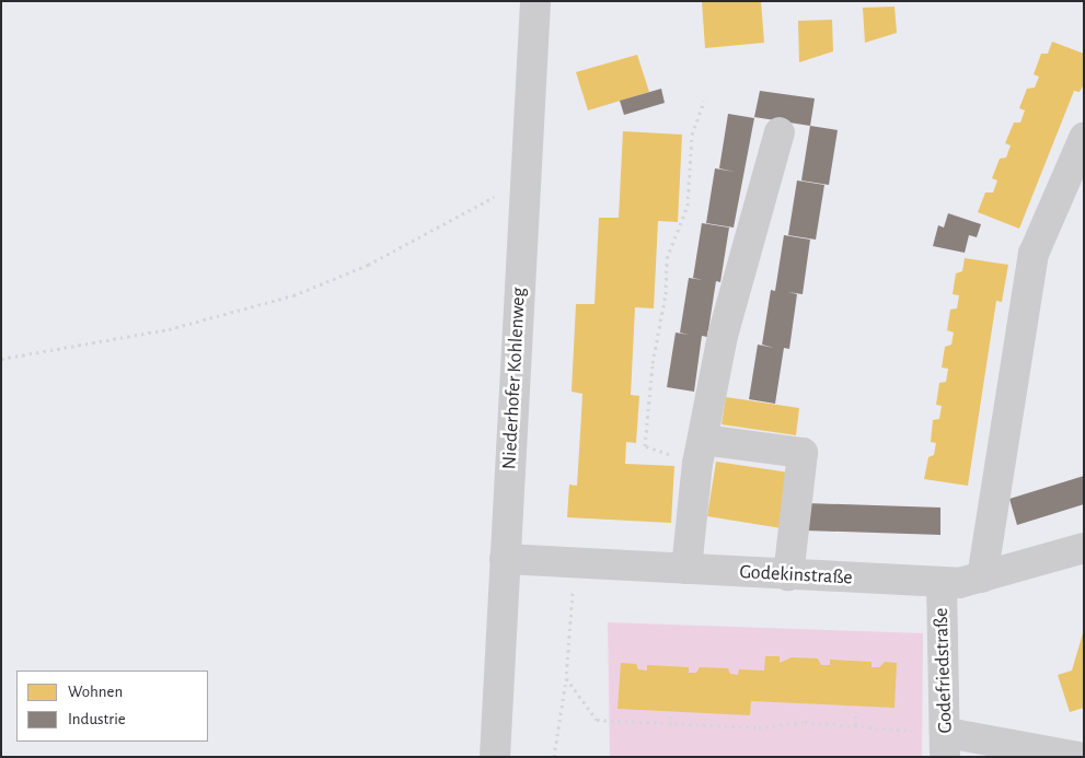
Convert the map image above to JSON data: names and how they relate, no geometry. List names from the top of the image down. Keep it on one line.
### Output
{"streets":{"street":["Niederhofer Kohlenweg","Godekinstraße","Godefriedstraße"]},"crossings":[["Niederhofer Kohlenweg","Godekinstraße"],["Godekinstraße","Godefriedstraße"]],"legend":["Wohnen","Industrie"]}
